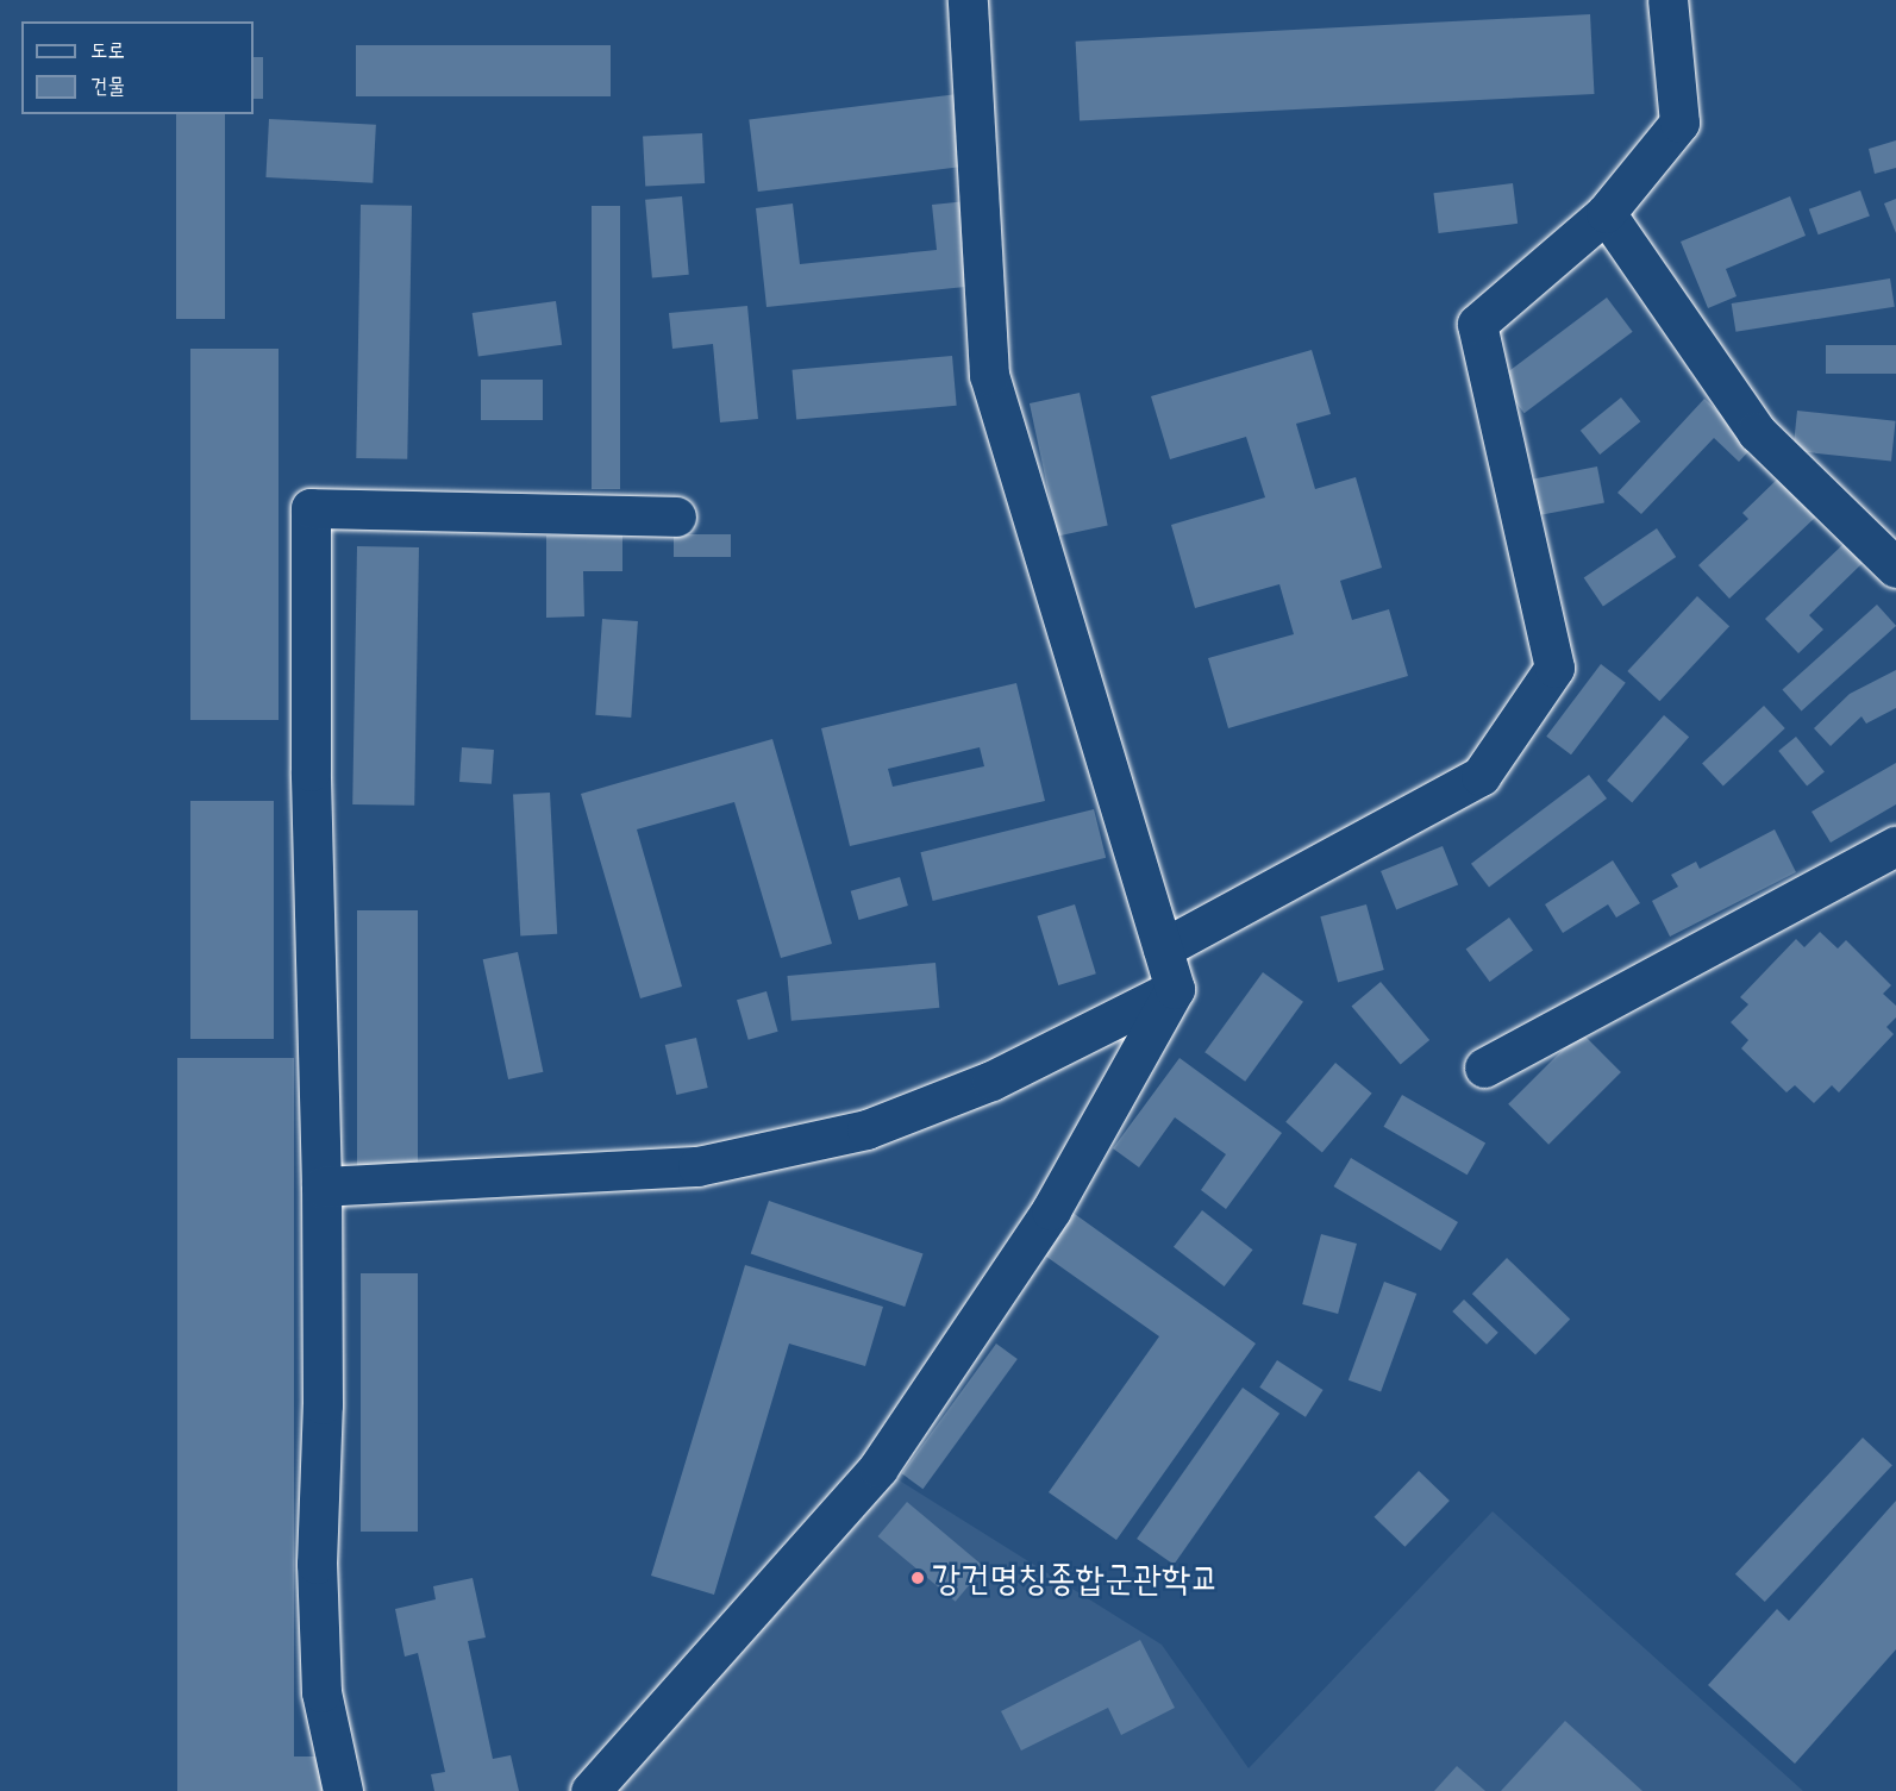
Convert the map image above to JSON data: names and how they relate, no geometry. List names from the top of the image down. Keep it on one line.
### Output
{"places":["강건명칭종합군관학교"],"legend":["도로","건물"]}
